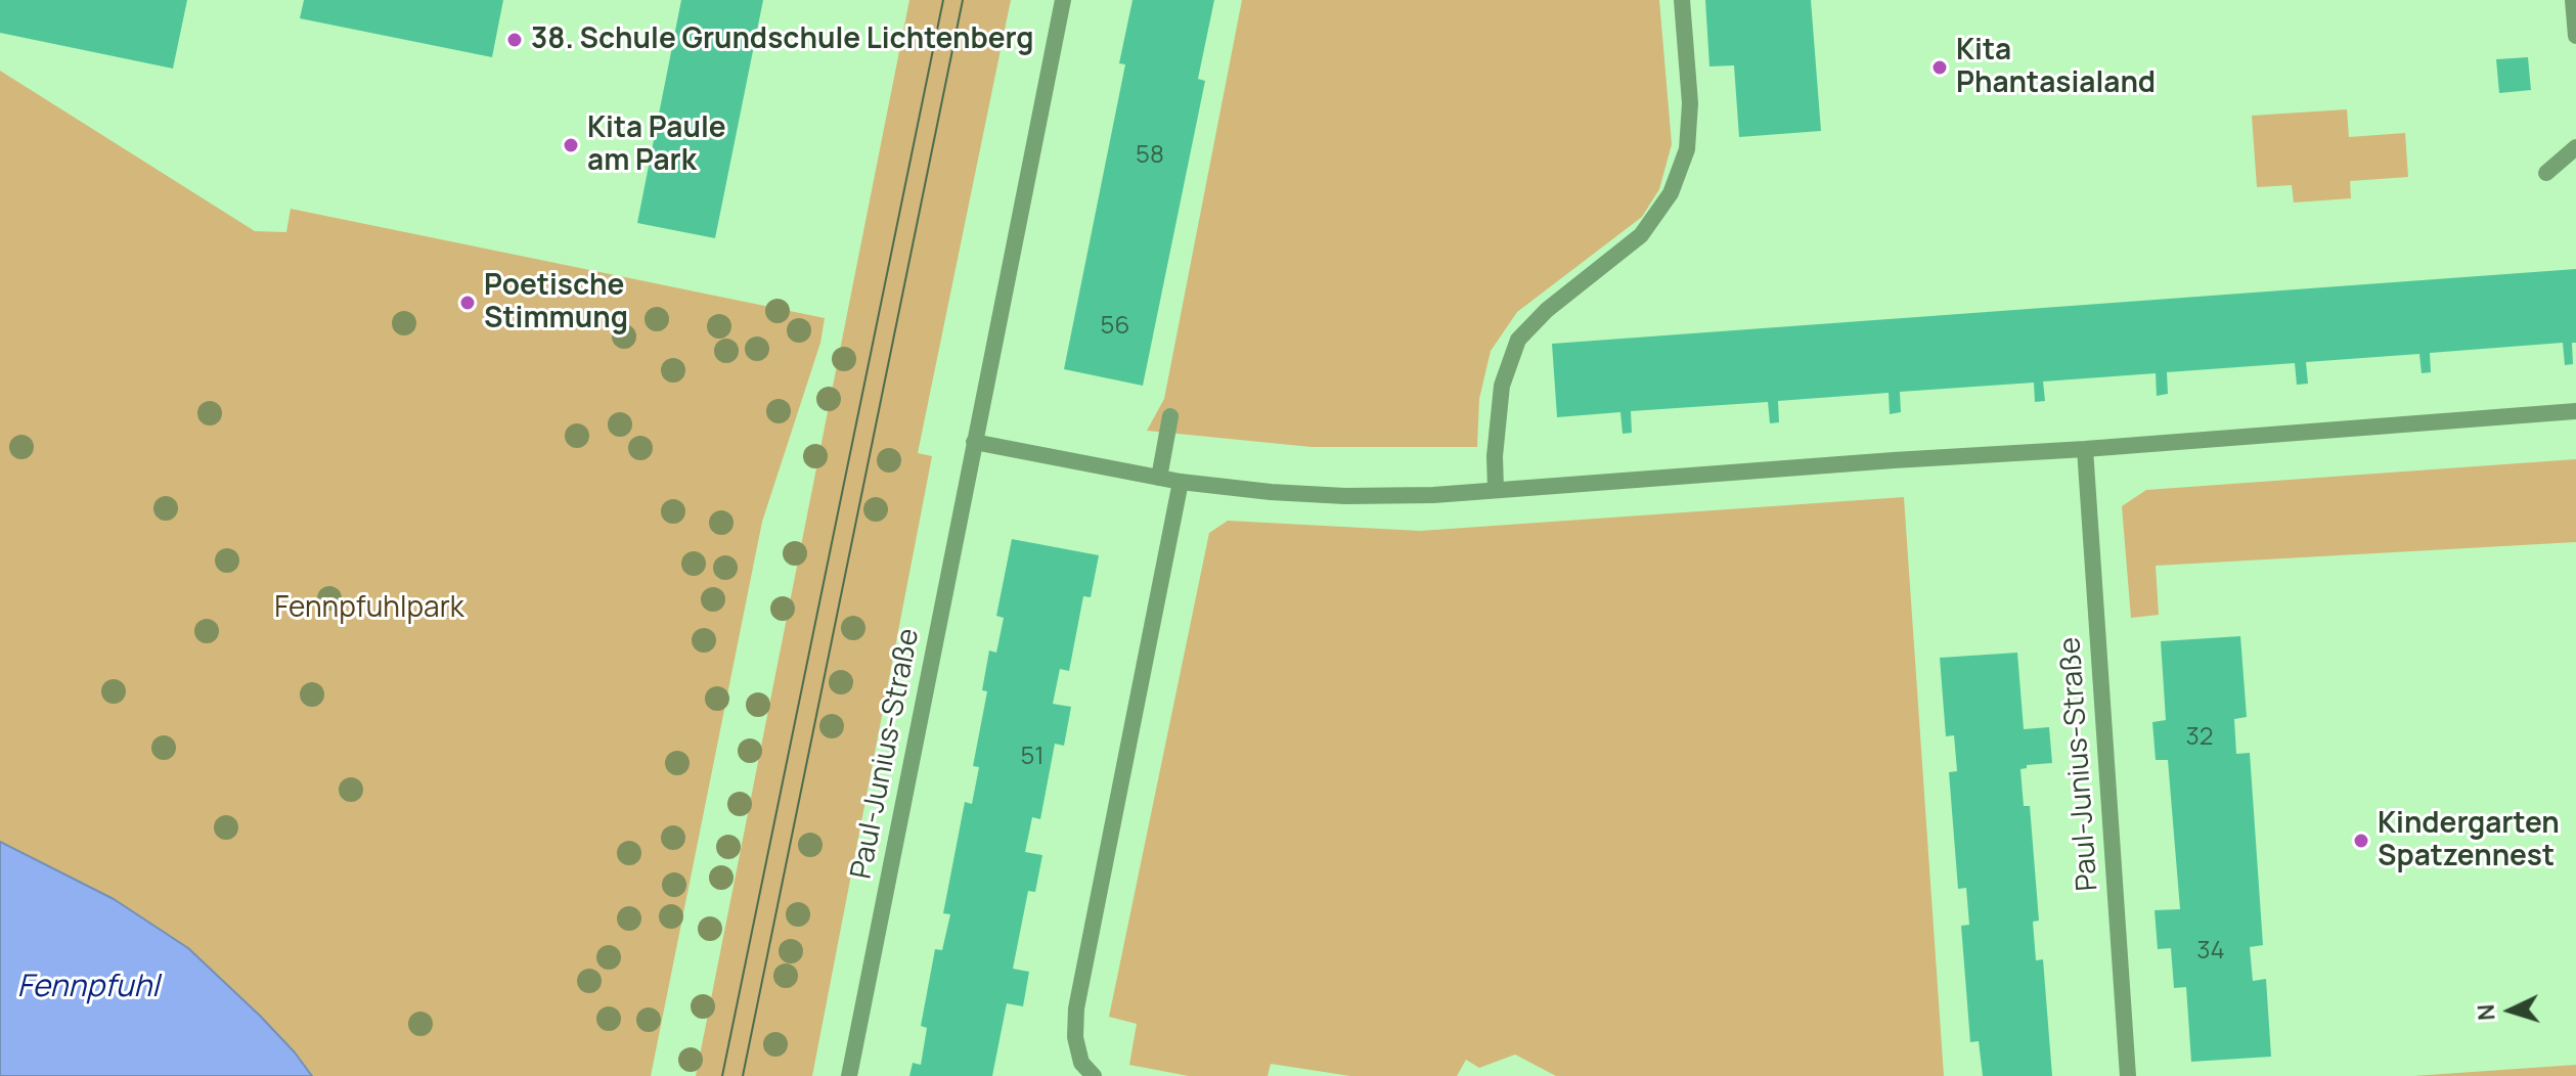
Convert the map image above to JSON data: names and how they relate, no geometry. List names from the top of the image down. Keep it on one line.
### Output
{"streets":{"street":["Paul-Junius-Straße"]},"water":["Fennpfuhl"],"parks":["Fennpfuhlpark"],"places":["38. Schule Grundschule Lichtenberg","Kita Phantasialand","Kita Paule am Park","Poetische Stimmung","Kindergarten Spatzennest"],"house_numbers":["58","56","32","51","34"],"north":"left"}
